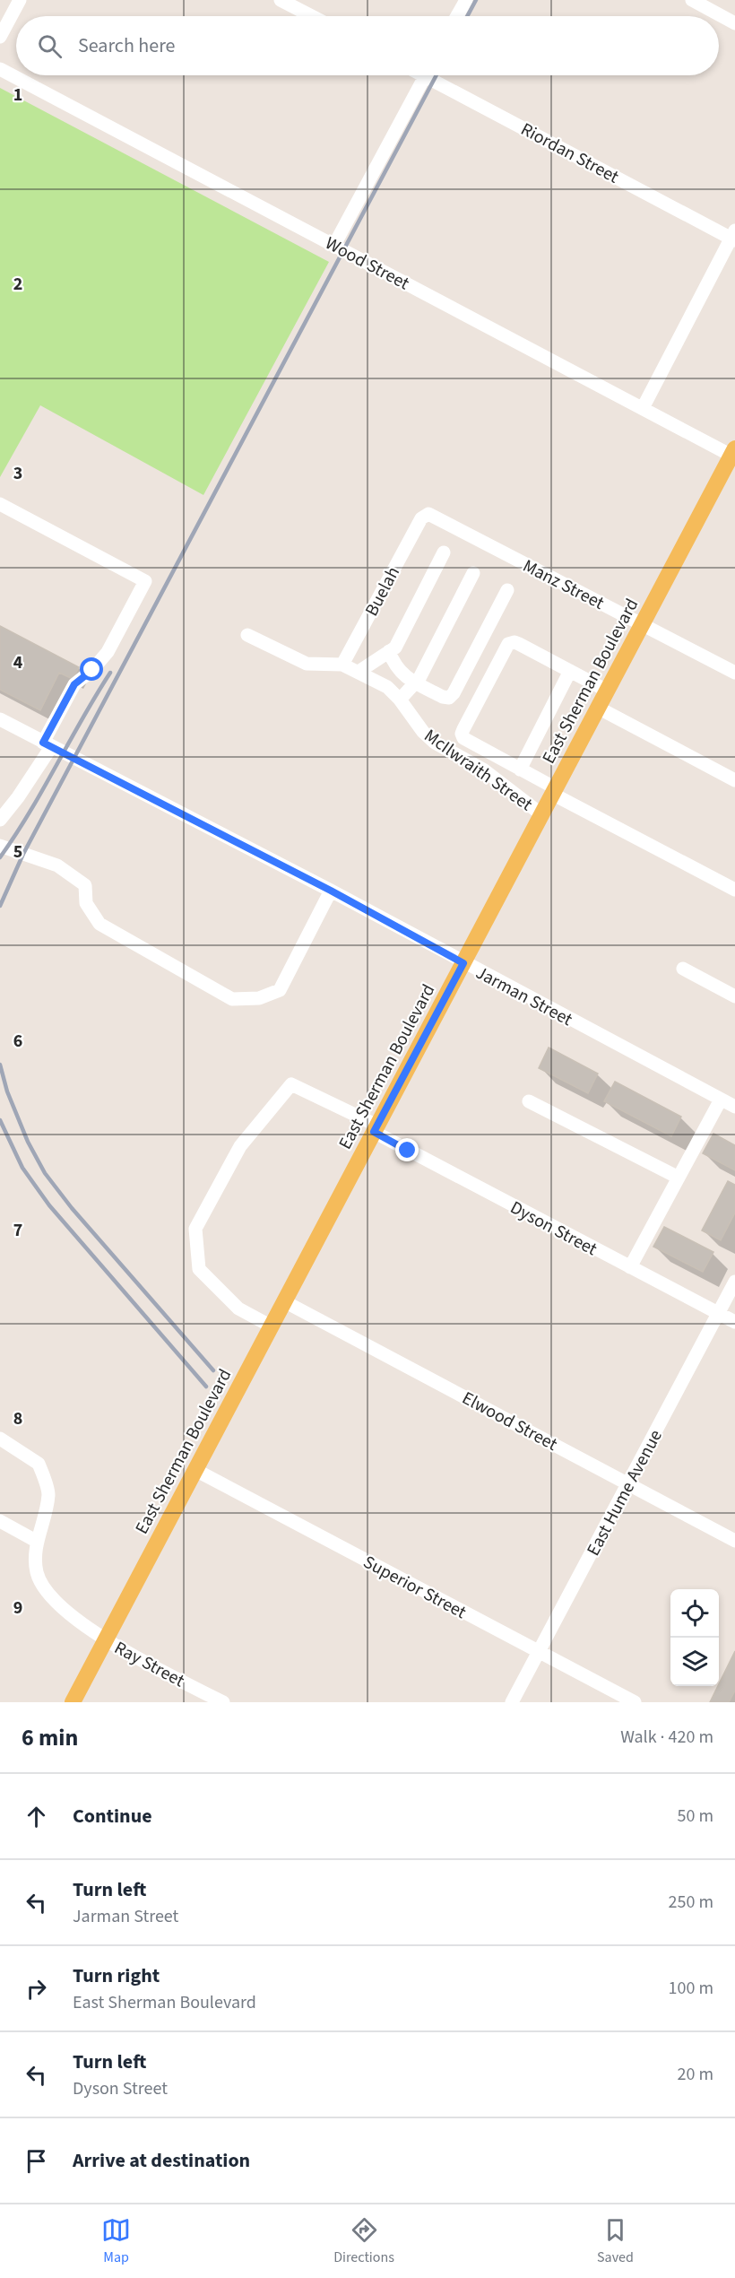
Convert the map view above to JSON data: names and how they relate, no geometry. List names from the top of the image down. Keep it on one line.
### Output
{"streets":{"main road":["East Sherman Boulevard"],"street":["Riordan Street","Wood Street","Manz Street","Buelah","McIlwraith Street","Jarman Street","Dyson Street","Elwood Street","East Hume Avenue","Superior Street","Ray Street"]},"crossings":[["Wood Street","East Sherman Boulevard"],["Manz Street","Buelah"],["Manz Street","East Sherman Boulevard"],["Buelah","McIlwraith Street"],["East Sherman Boulevard","McIlwraith Street"],["East Sherman Boulevard","Jarman Street"],["East Sherman Boulevard","Dyson Street"],["East Sherman Boulevard","Elwood Street"],["East Sherman Boulevard","Superior Street"],["East Sherman Boulevard","Ray Street"],["Dyson Street","East Hume Avenue"],["Elwood Street","East Hume Avenue"],["East Hume Avenue","Superior Street"]],"page":{"search":"Search here","heading":["6 min","Walk · 420 m"],"list":[["Continue","50 m"],["Turn left","Jarman Street","250 m"],["Turn right","East Sherman Boulevard","100 m"],["Turn left","Dyson Street","20 m"],"Arrive at destination"],"nav":["Map","Directions","Saved"]},"grid":{"rows":["1","2","3","4","5","6","7","8","9"]}}
